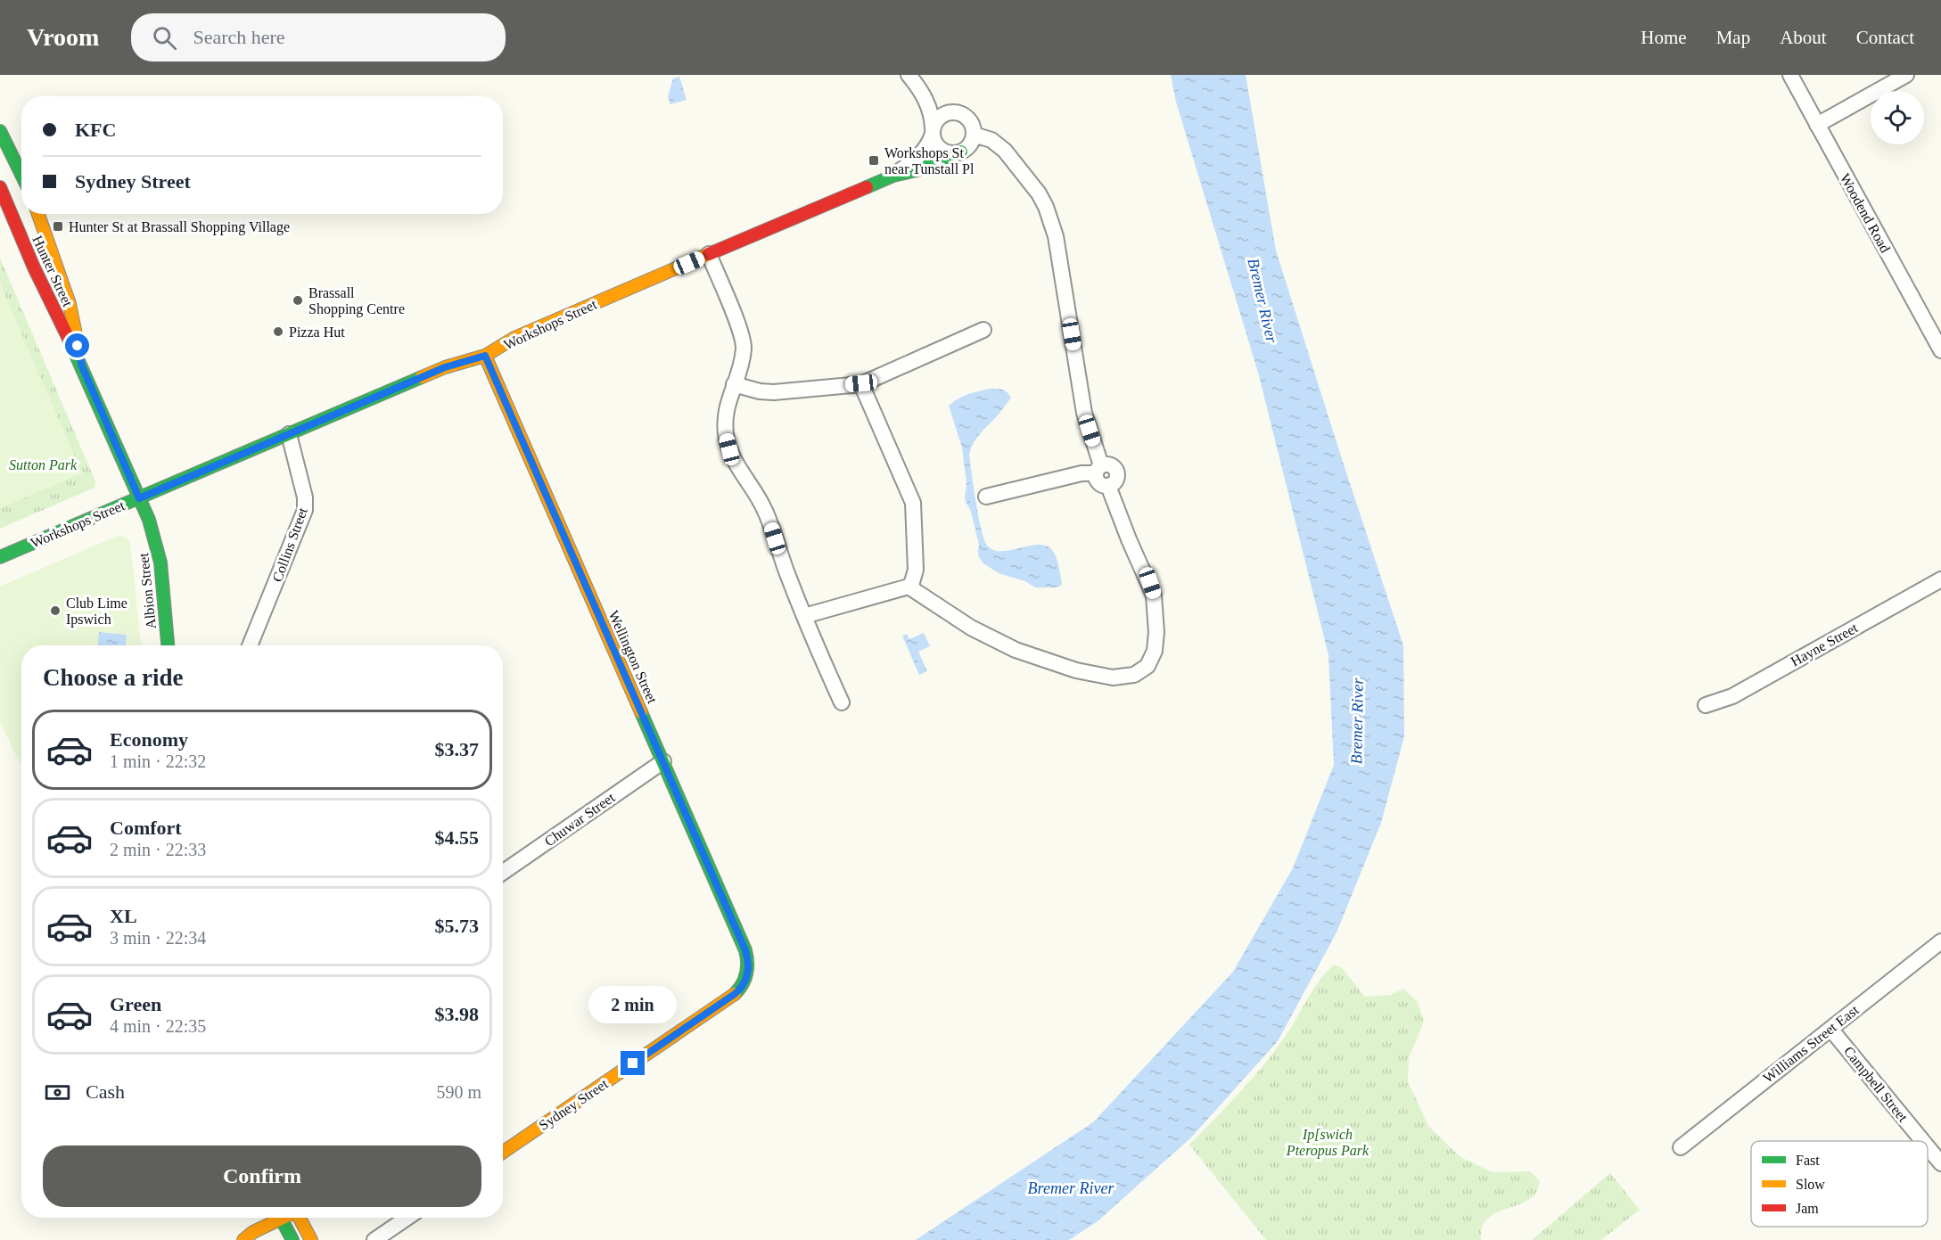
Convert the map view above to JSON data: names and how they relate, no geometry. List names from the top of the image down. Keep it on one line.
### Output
{"streets":{"street":["Woodend Road","Hunter Street","Workshops Street","Collins Street","Albion Street","Hayne Street","Wellington Street","Chuwar Street","Williams Street East","Campbell Street","Sydney Street"]},"crossings":[["Hunter Street","Workshops Street"],["Hunter Street","Albion Street"],["Workshops Street","Collins Street"],["Workshops Street","Albion Street"],["Workshops Street","Wellington Street"],["Wellington Street","Chuwar Street"],["Wellington Street","Sydney Street"],["Williams Street East","Campbell Street"]],"water":["Bremer River"],"parks":["Sutton Park","Ip[swich Pteropus Park"],"places":{"transit":["Workshops St near Tunstall Pl","Hunter St at Brassall Shopping Village"],"other":["Brassall Shopping Centre","Pizza Hut","Club Lime Ipswich"]},"legend":["Fast","Slow","Jam"],"page":{"header":"Vroom","search":"Search here","nav":["Home","Map","About","Contact"],"banner":["KFC","Sydney Street"],"heading":"Choose a ride","list":[{"name":"Economy","note":"1 min · 22:32","value":"$3.37"},{"name":"Comfort","note":"2 min · 22:33","value":"$4.55"},{"name":"XL","note":"3 min · 22:34","value":"$5.73"},{"name":"Green","note":"4 min · 22:35","value":"$3.98"}],"bubble":"2 min","pay":["Cash","590 m"],"buttons":"Confirm"}}
